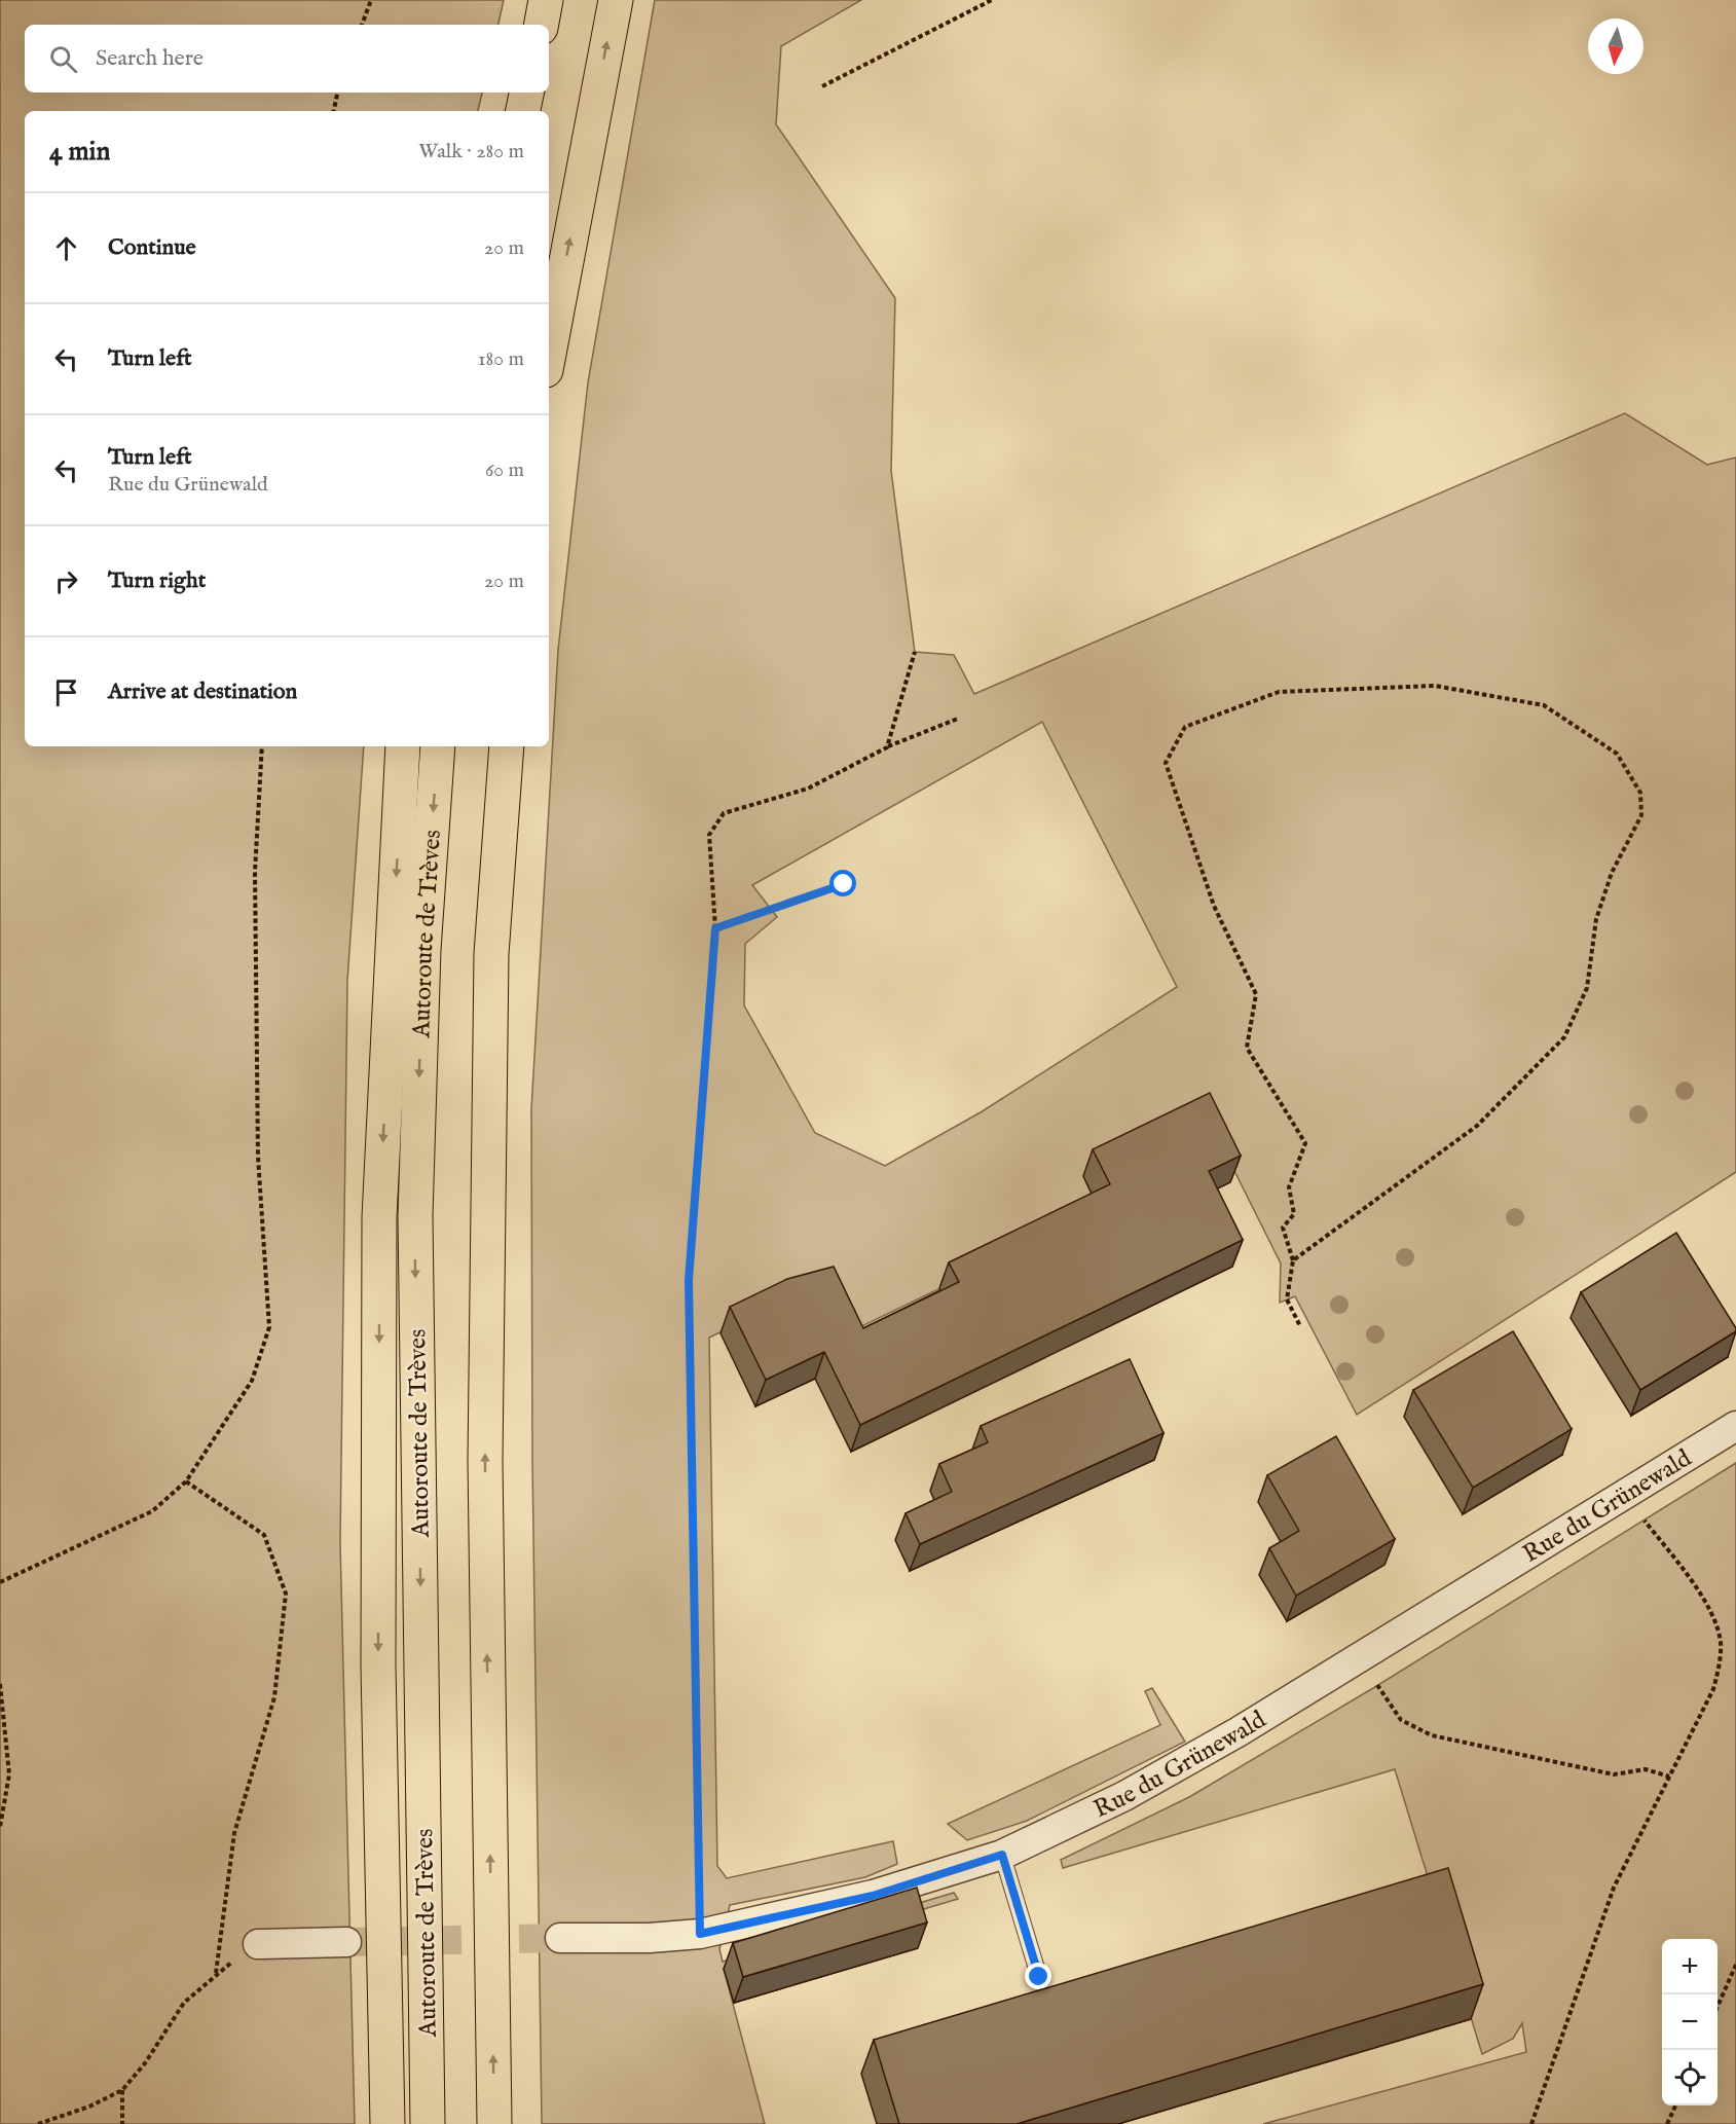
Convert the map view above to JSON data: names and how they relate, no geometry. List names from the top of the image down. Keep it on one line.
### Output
{"streets":{"highway":["Autoroute de Trèves"],"street":["Rue du Grünewald"]},"north":"bottom","page":{"search":"Search here","heading":["4 min","Walk · 280 m"],"list":[["Continue","20 m"],["Turn left","180 m"],["Turn left","Rue du Grünewald","60 m"],["Turn right","20 m"],"Arrive at destination"],"map_buttons":["+","−"]}}
